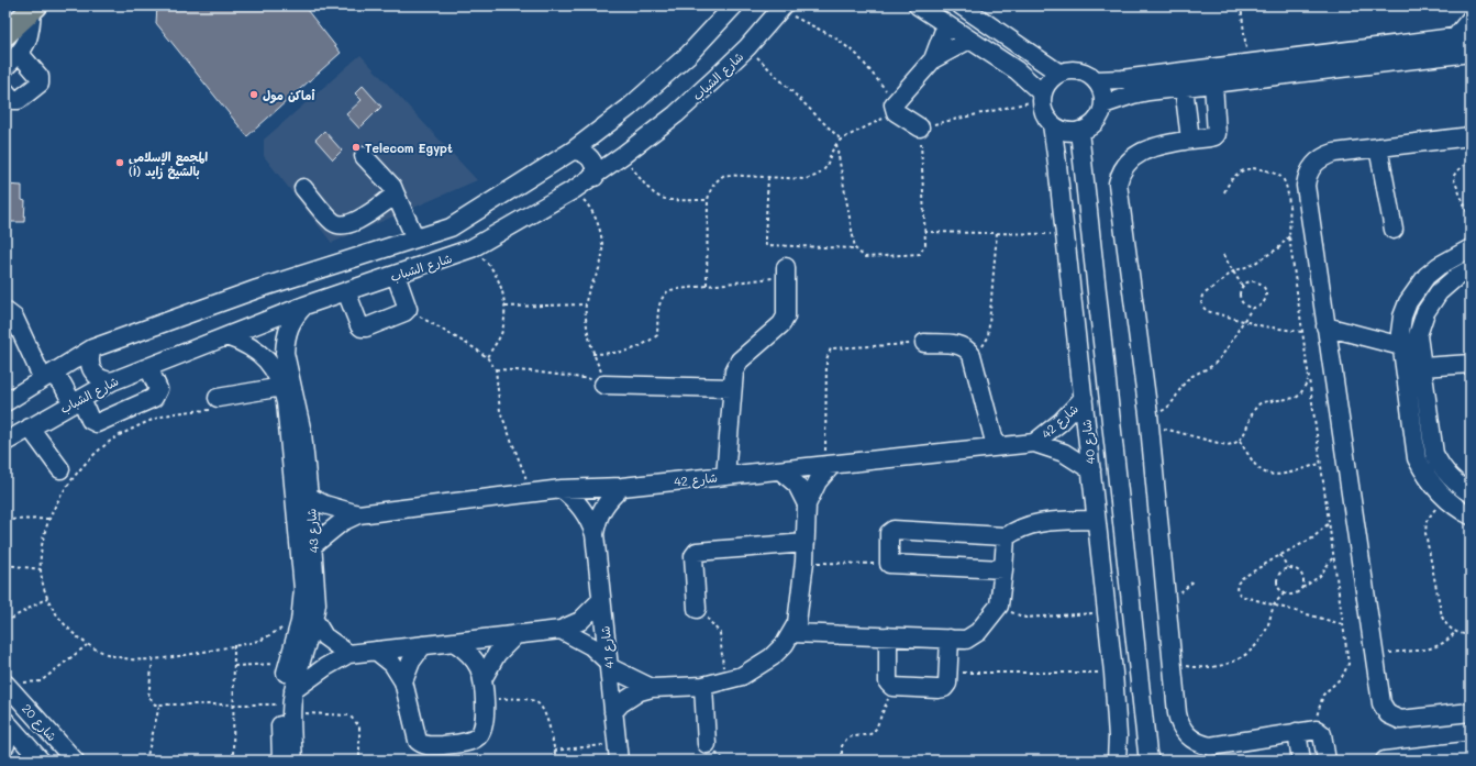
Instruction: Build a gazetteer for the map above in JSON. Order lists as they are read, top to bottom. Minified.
{"streets":{"street":["شارع الشباب","شارع 42","شارع 40","شارع 43","شارع 41","شارع 20"]},"crossings":[["شارع الشباب","شارع 43"],["شارع 42","شارع 40"],["شارع 42","شارع 43"],["شارع 42","شارع 41"]],"places":["أماكن مول","Telecom Egypt","المجمع الإسلامي (أ) بالشيخ زايد"]}
